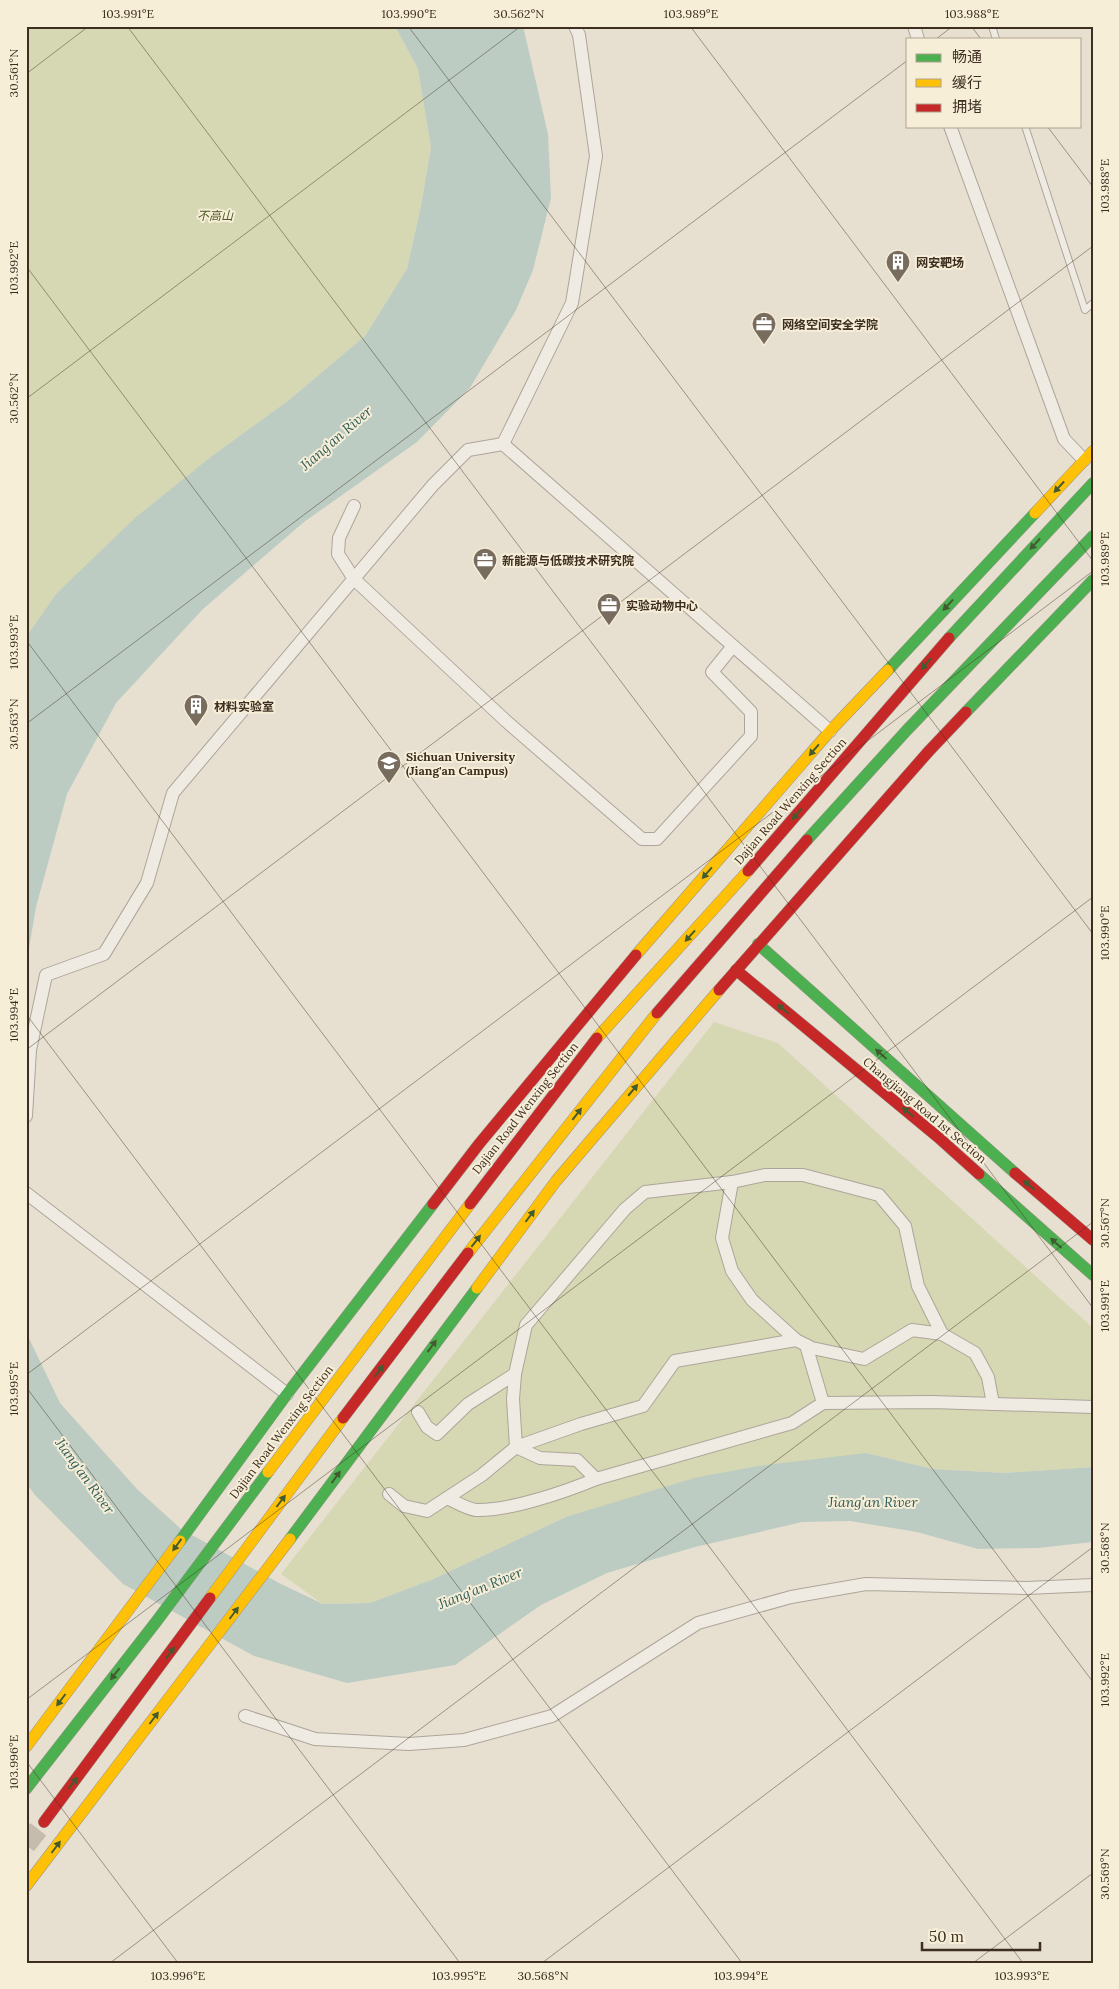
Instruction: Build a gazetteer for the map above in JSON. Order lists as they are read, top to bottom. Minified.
{"streets":{"street":["Dajian Road Wenxing Section","Changjiang Road 1st Section"]},"one_way":["Changjiang Road 1st Section"],"water":["Jiang'an River"],"parks":["不高山"],"places":{"building":["网安靶场","材料实验室"],"office":["网络空间安全学院","新能源与低碳技术研究院","实验动物中心"],"school or university":["Sichuan University (Jiang'an Campus)"]},"legend":["畅通","缓行","拥堵"],"scale_bar":"50 m","coordinates":["103.991°E","103.990°E","30.562°N","103.989°E","103.988°E","30.561°N","103.992°E","103.993°E","30.563°N","103.994°E","30.567°N","103.995°E","30.568°N","103.996°E","30.569°N"]}
